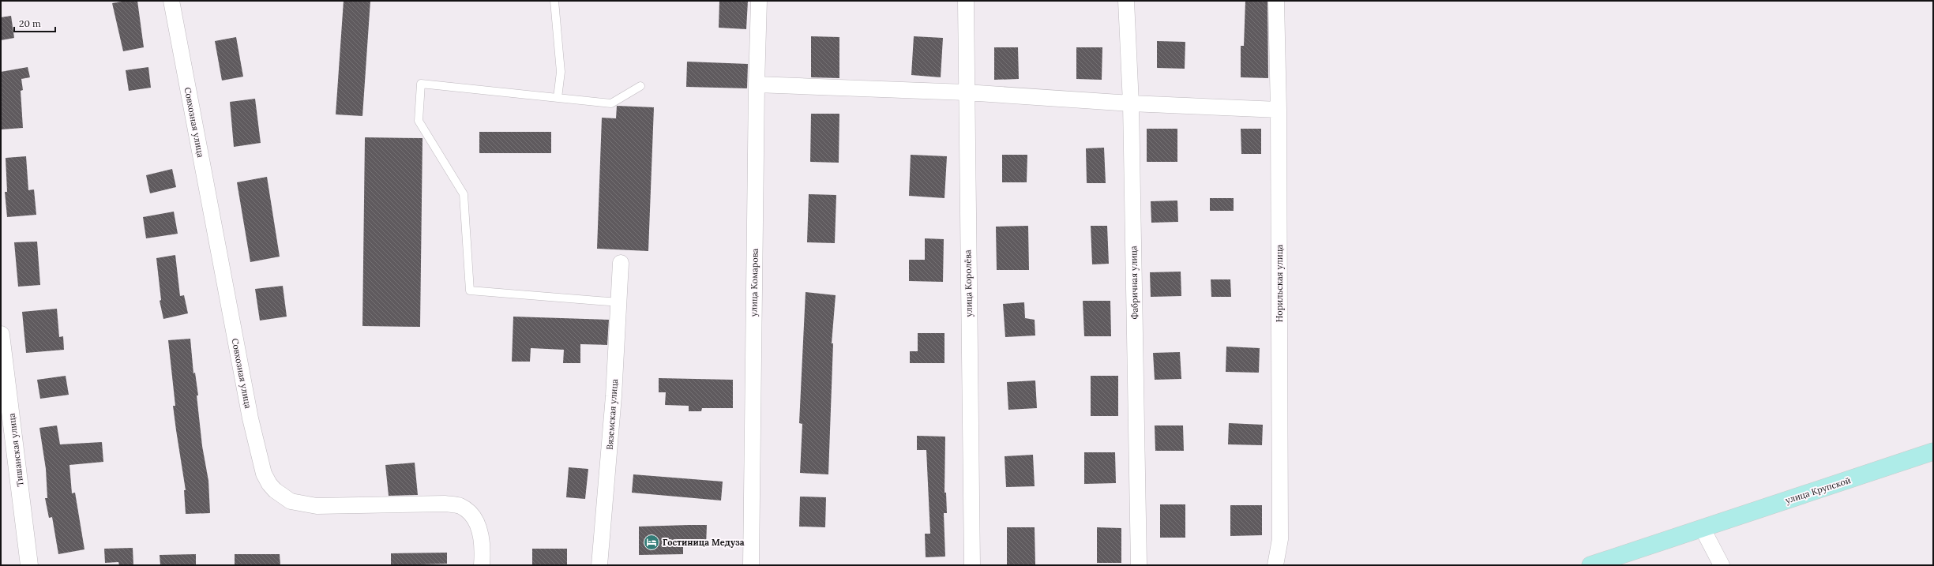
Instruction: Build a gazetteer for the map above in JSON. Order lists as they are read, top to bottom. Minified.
{"streets":{"main road":["Тишанская улица","улица Крупской"],"street":["Совхозная улица","улица Комарова","Фабричная улица","улица Королёва","Норильская улица","Вяземская улица"]},"places":{"hotel":["Гостиница Медуза"]},"scale_bar":"20 m"}
